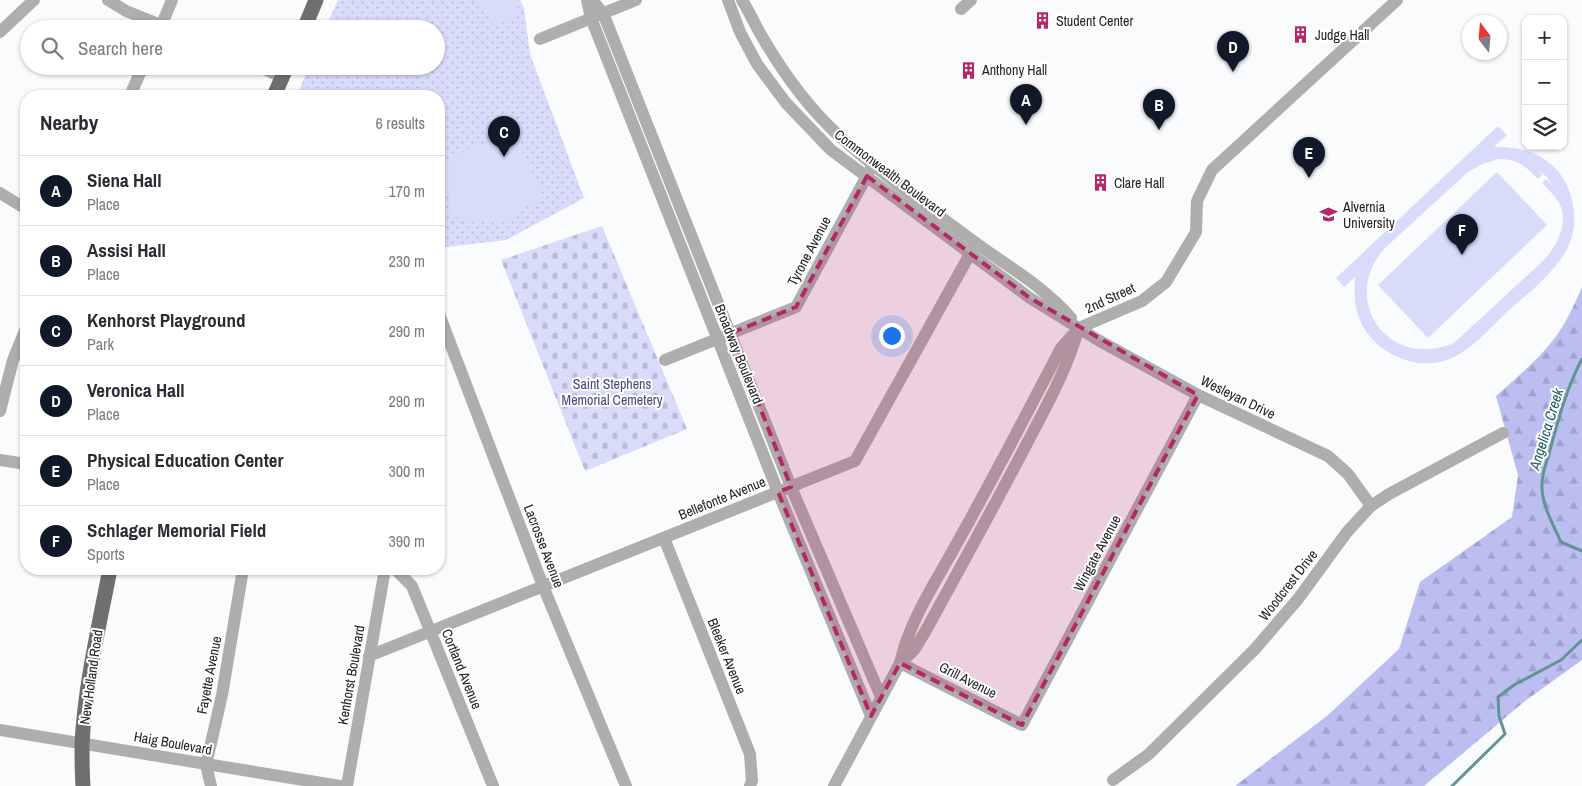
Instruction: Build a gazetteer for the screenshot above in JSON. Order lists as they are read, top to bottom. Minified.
{"streets":{"main road":["New Holland Road"],"street":["Commonwealth Boulevard","Tyrone Avenue","2nd Street","Broadway Boulevard","Wesleyan Drive","Bellefonte Avenue","Lacrosse Avenue","Wingate Avenue","Woodcrest Drive","Bleeker Avenue","Cortland Avenue","Fayette Avenue","Kenhorst Boulevard","Grill Avenue","Haig Boulevard"]},"crossings":[["Commonwealth Boulevard","Tyrone Avenue"],["Commonwealth Boulevard","2nd Street"],["Commonwealth Boulevard","Wesleyan Drive"],["Commonwealth Boulevard","Bellefonte Avenue"],["Tyrone Avenue","Broadway Boulevard"],["2nd Street","Wesleyan Drive"],["Broadway Boulevard","Bellefonte Avenue"],["Wesleyan Drive","Wingate Avenue"],["Wesleyan Drive","Woodcrest Drive"],["Bellefonte Avenue","Lacrosse Avenue"],["Bellefonte Avenue","Bleeker Avenue"],["Bellefonte Avenue","Cortland Avenue"],["Bellefonte Avenue","Kenhorst Boulevard"],["Wingate Avenue","Grill Avenue"],["Fayette Avenue","Haig Boulevard"],["New Holland Road","Haig Boulevard"]],"water":["Angelica Creek"],"parks":["Saint Stephens Memorial Cemetery"],"places":{"building":["Student Center","Judge Hall","Anthony Hall","Clare Hall"],"school or university":["Alvernia University"]},"north":"top","page":{"map_buttons":["+","−"],"search":"Search here","pins":["D","A","B","C","E","F"],"heading":["Nearby","6 results"],"list":[{"mark":"A","name":"Siena Hall","note":"Place","value":"170 m"},{"mark":"B","name":"Assisi Hall","note":"Place","value":"230 m"},{"mark":"C","name":"Kenhorst Playground","note":"Park","value":"290 m"},{"mark":"D","name":"Veronica Hall","note":"Place","value":"290 m"},{"mark":"E","name":"Physical Education Center","note":"Place","value":"300 m"},{"mark":"F","name":"Schlager Memorial Field","note":"Sports","value":"390 m"}]}}
